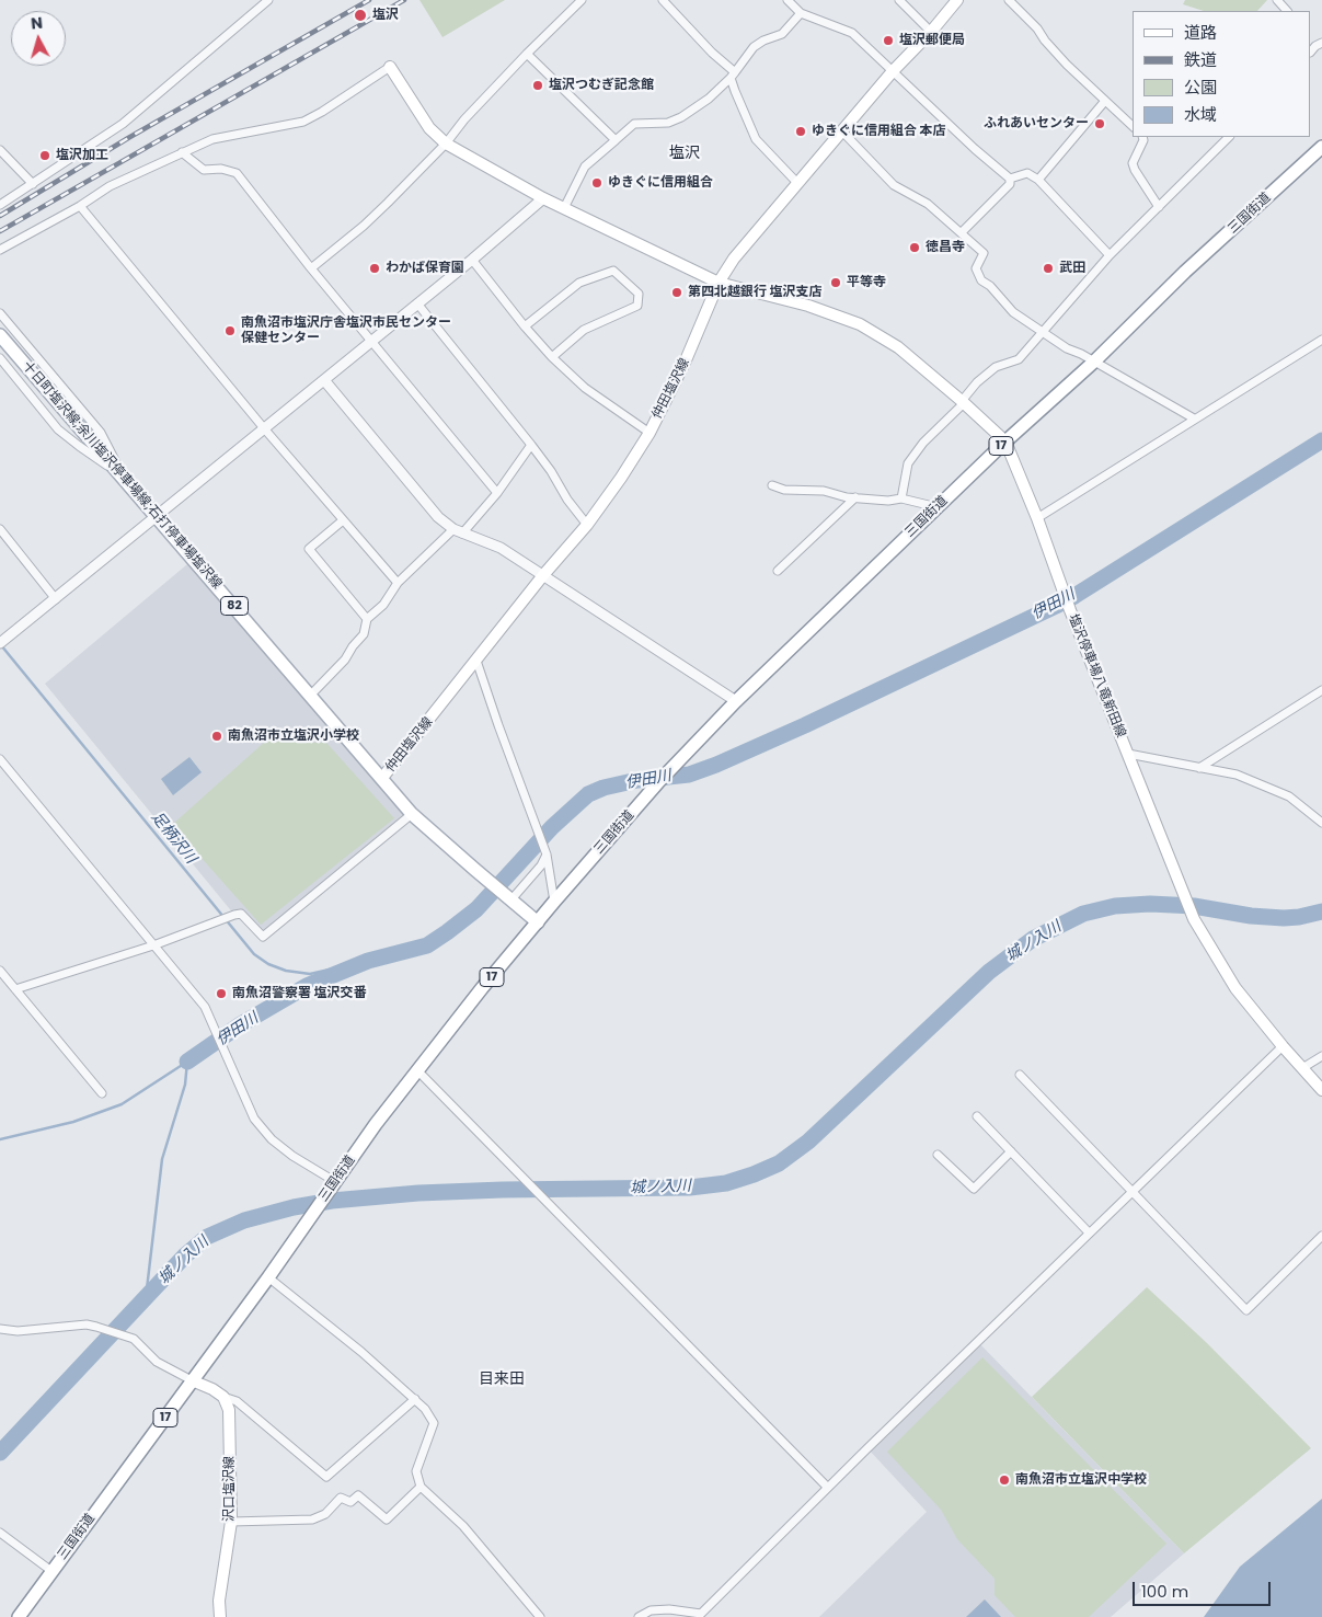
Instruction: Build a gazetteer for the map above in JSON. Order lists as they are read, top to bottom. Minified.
{"streets":{"main road":["三国街道","仲田塩沢線","17","十日町塩沢線;余川塩沢停車場線;石打停車場塩沢線","82","塩沢停車場八竜新田線","沢口塩沢線"]},"crossings":[["三国街道","十日町塩沢線;余川塩沢停車場線;石打停車場塩沢線"],["三国街道","塩沢停車場八竜新田線"],["仲田塩沢線","十日町塩沢線;余川塩沢停車場線;石打停車場塩沢線"]],"districts":["塩沢","目来田"],"water":["伊田川","足柄沢川","城ノ入川"],"places":["塩沢","塩沢郵便局","塩沢つむぎ記念館","ふれあいセンター","ゆきぐに信用組合 本店","塩沢加工","ゆきぐに信用組合","徳昌寺","わかば保育園","武田","平等寺","第四北越銀行 塩沢支店","南魚沼市塩沢庁舎塩沢市民センター 保健センター","南魚沼市立塩沢小学校","南魚沼警察署 塩沢交番","南魚沼市立塩沢中学校"],"legend":["道路","鉄道","公園","水域"],"scale_bar":"100 m","north":"top"}
